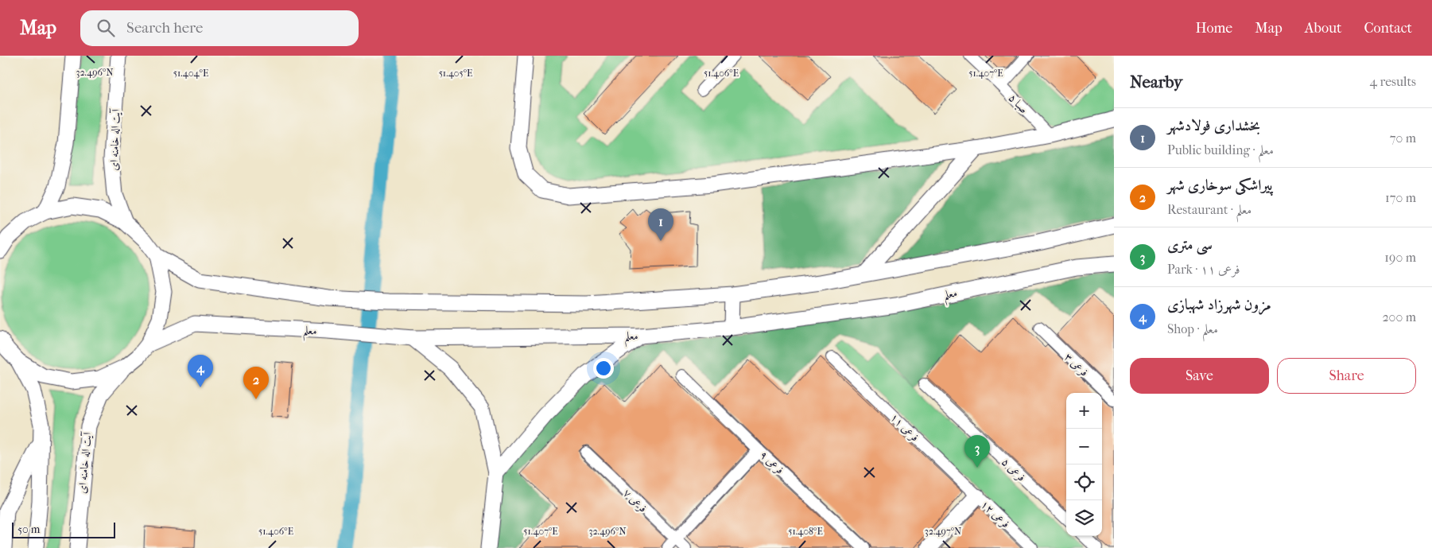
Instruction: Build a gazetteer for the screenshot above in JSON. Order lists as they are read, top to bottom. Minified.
{"streets":{"main road":["آیت اله خامنه ای","معلم"],"street":["صبا ۵","فرعی ۳","فرعی ۱۱","فرعی ۹","فرعی ۵","فرعی ۷","فرعی ۱۲"]},"crossings":[["فرعی ۱۱","فرعی ۱۲"]],"scale_bar":"50 m","page":{"header":"Map","search":"Search here","nav":["Home","Map","About","Contact"],"heading":["Nearby","4 results"],"list":[{"mark":"1","name":"بخشداری فولادشهر","note":"Public building · معلم","value":"70 m"},{"mark":"2","name":"پیراشکی سوخاری شهر","note":"Restaurant · معلم","value":"170 m"},{"mark":"3","name":"سی متری","note":"Park · فرعی ۱۱","value":"190 m"},{"mark":"4","name":"مزون شهرزاد شهبازی","note":"Shop · معلم","value":"200 m"}],"pins":["1","4","2","3"],"buttons":["Save","Share"],"map_buttons":["+","−"],"scale":"50 m"},"coordinates":["32.496°N","51.405°E","51.406°E","51.404°E","51.407°E","51.408°E","32.497°N"]}
